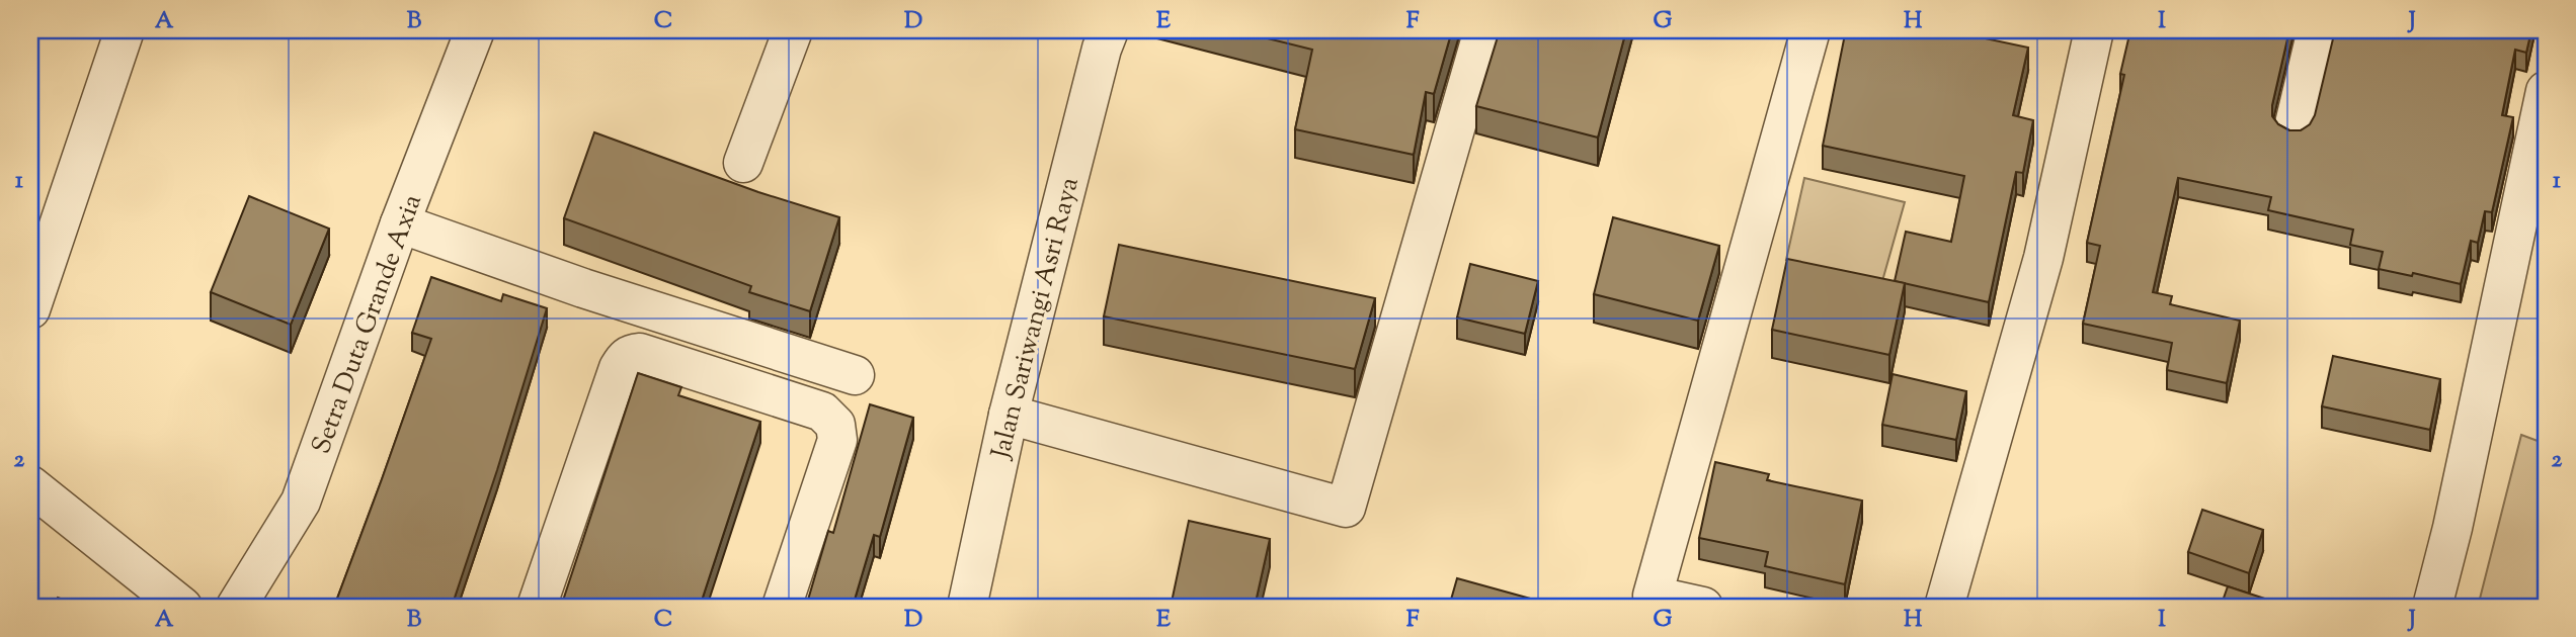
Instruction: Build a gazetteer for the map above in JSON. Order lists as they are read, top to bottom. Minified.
{"streets":{"street":["Jalan Sariwangi Asri Raya","Setra Duta Grande Axia"]},"grid":{"columns":["A","B","C","D","E","F","G","H","I","J"],"rows":["1","2"]}}
